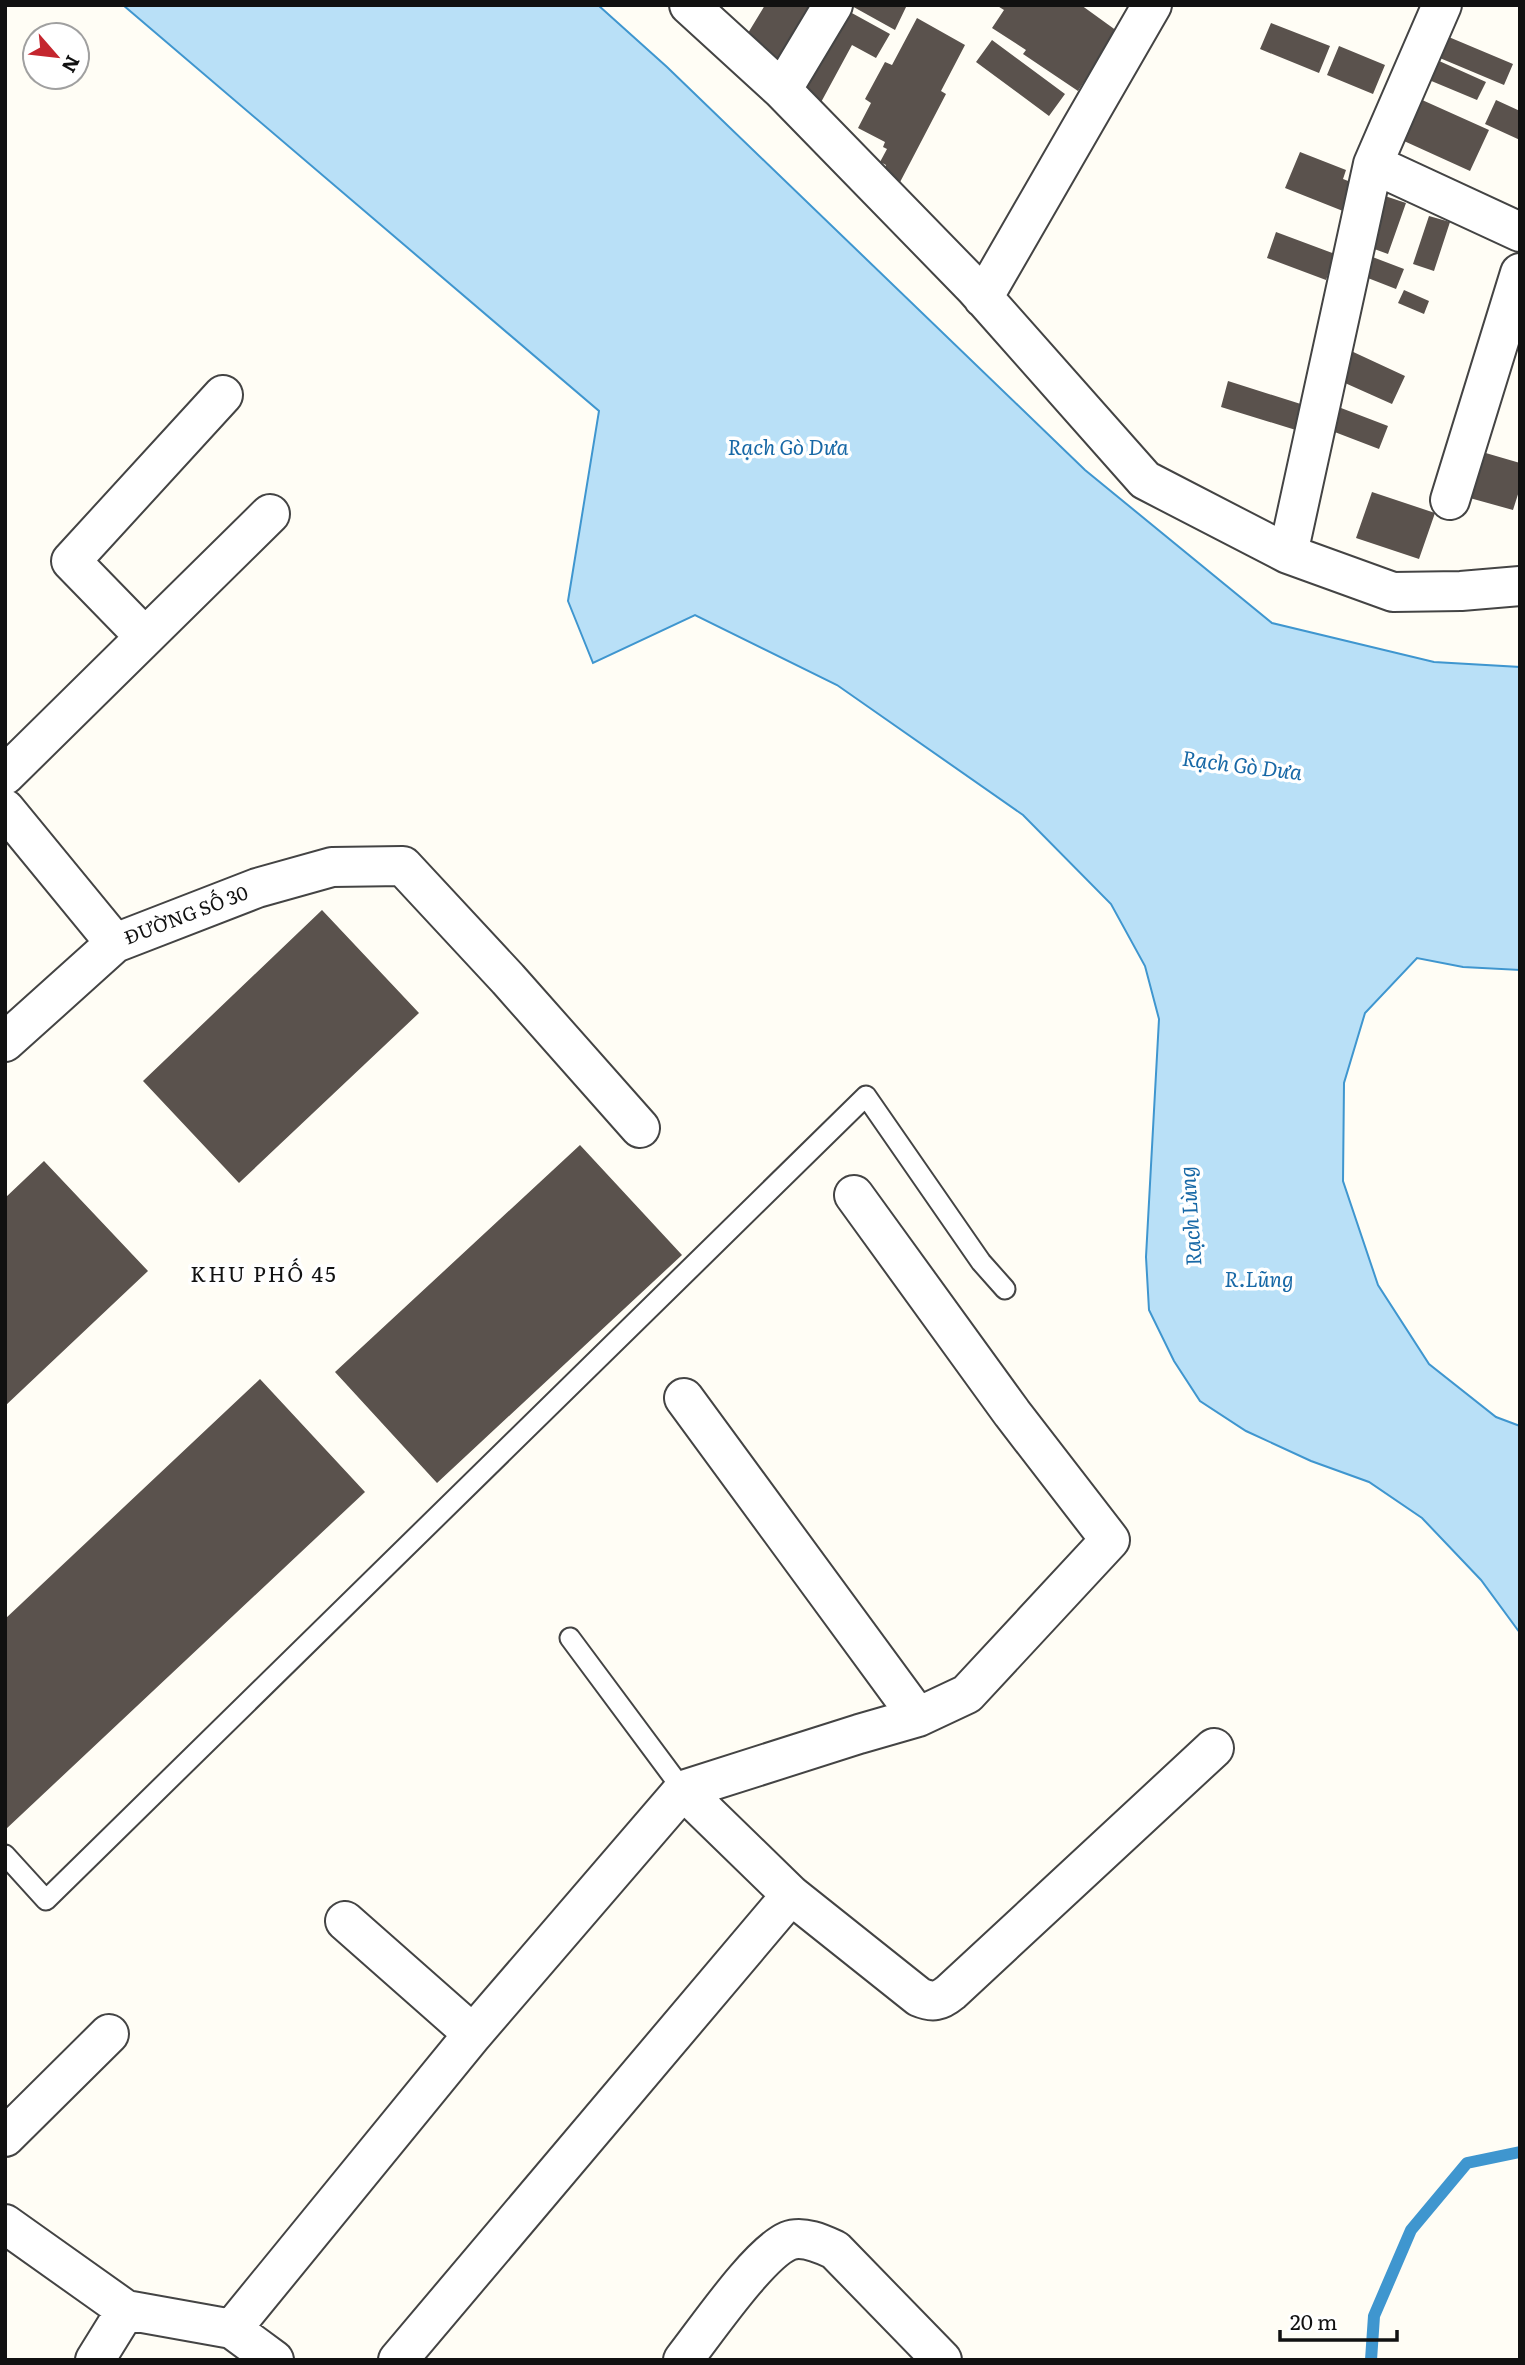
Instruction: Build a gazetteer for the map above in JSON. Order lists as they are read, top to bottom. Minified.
{"streets":{"street":["ĐƯỜNG SỐ 30"]},"districts":["KHU PHỐ 45"],"water":["Rạch Gò Dưa","Rạch Lùng","R.Lũng"],"scale_bar":"20 m","north":"bottom right"}
